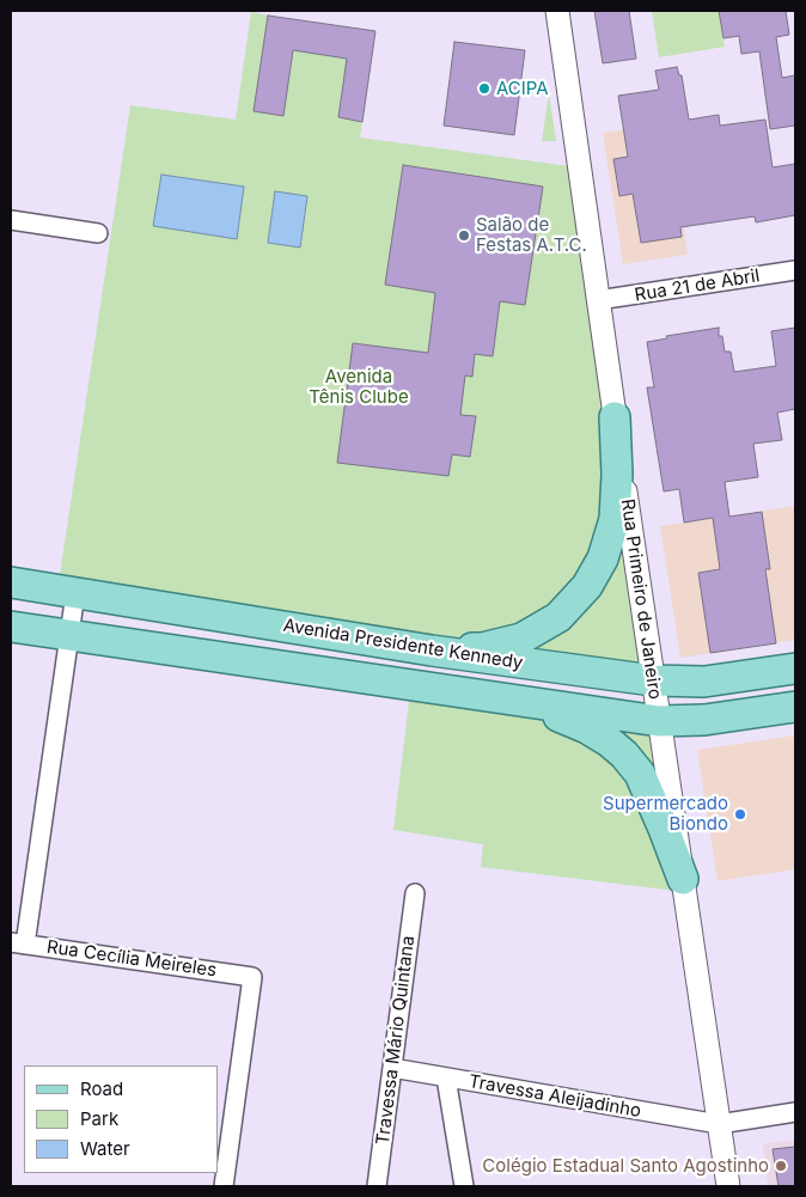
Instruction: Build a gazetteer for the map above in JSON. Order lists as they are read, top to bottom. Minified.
{"streets":{"main road":["Avenida Presidente Kennedy"],"street":["Rua 21 de Abril","Rua Primeiro de Janeiro","Rua Cecília Meireles","Travessa Mário Quintana","Travessa Aleijadinho"]},"crossings":[["Rua 21 de Abril","Rua Primeiro de Janeiro"],["Rua Primeiro de Janeiro","Avenida Presidente Kennedy"],["Rua Primeiro de Janeiro","Travessa Aleijadinho"],["Travessa Mário Quintana","Travessa Aleijadinho"]],"parks":["Avenida Tênis Clube"],"places":["ACIPA","Salão de Festas A.T.C.","Supermercado Biondo","Colégio Estadual Santo Agostinho"],"legend":["Road","Park","Water"]}
